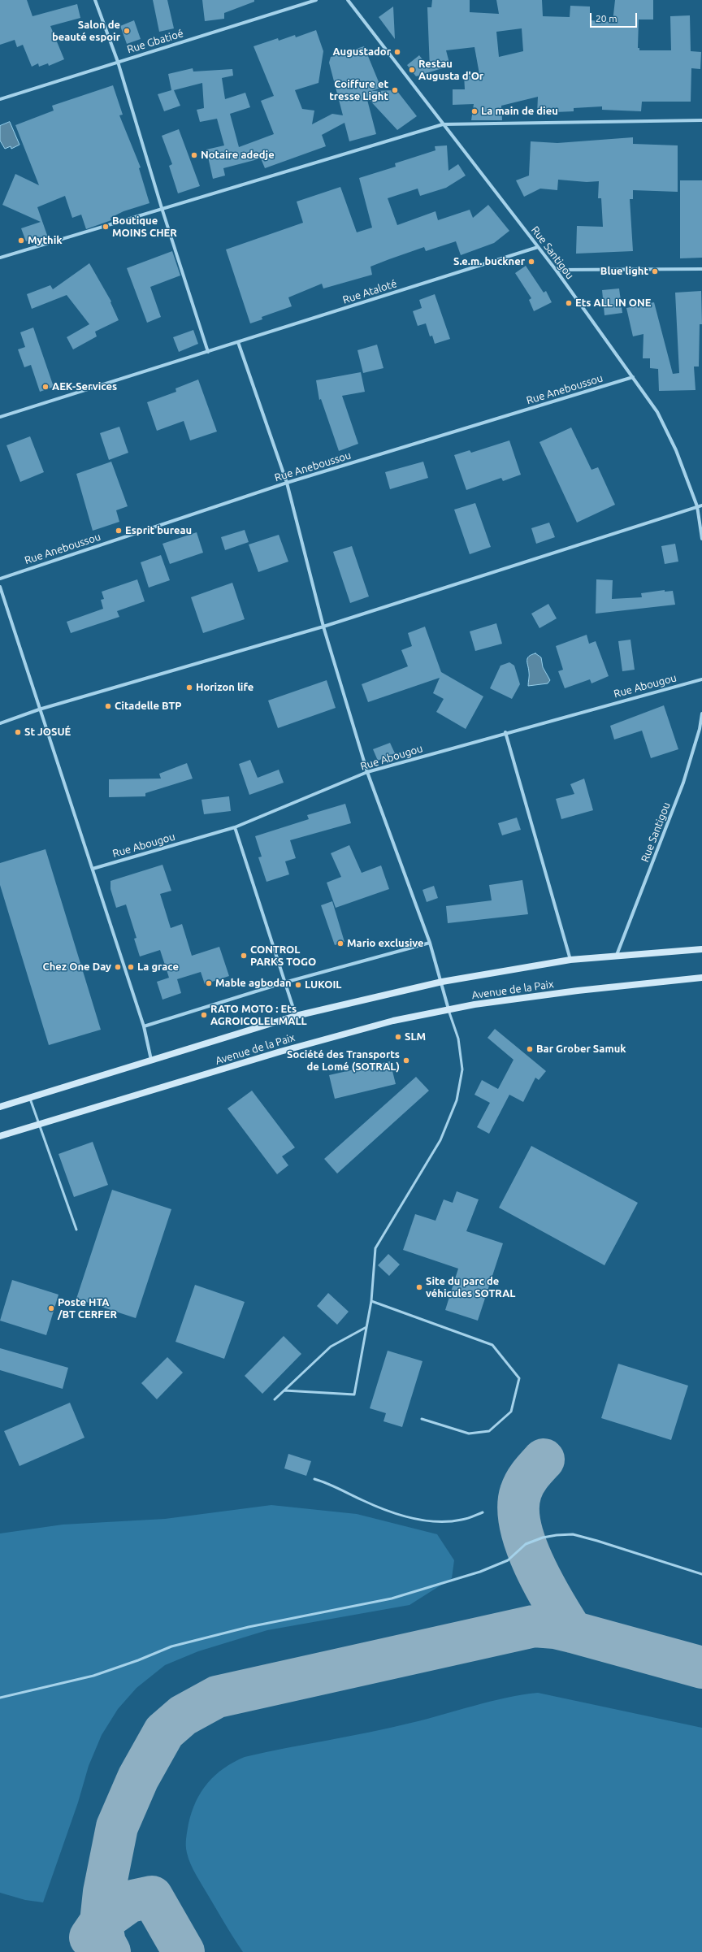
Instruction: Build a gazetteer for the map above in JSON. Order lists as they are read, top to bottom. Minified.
{"streets":{"main road":["Avenue de la Paix"],"street":["Rue Gbatioé","Rue Santigou","Rue Ataloté","Rue Aneboussou","Rue Abougou"]},"crossings":[["Rue Santigou","Rue Ataloté"],["Rue Santigou","Rue Aneboussou"]],"places":["Salon de beauté espoir","Augustador","Restau Augusta d'Or","Coiffure et tresse Light","La main de dieu","Notaire adedje","Boutique MOINS CHER","Mythik","S.e.m. buckner","Blue light","Ets ALL IN ONE","AEK-Services","Esprit bureau","Horizon life","Citadelle BTP","St JOSUÉ","Mario exclusive","CONTROL PARKS TOGO","Chez One Day","La grace","Mable agbodan","LUKOIL","RATO MOTO : Ets AGROICOLEL MALL","SLM","Bar Grober Samuk","Société des Transports de Lomé (SOTRAL)","Site du parc de véhicules SOTRAL","Poste HTA /BT CERFER"],"scale_bar":"20 m"}
